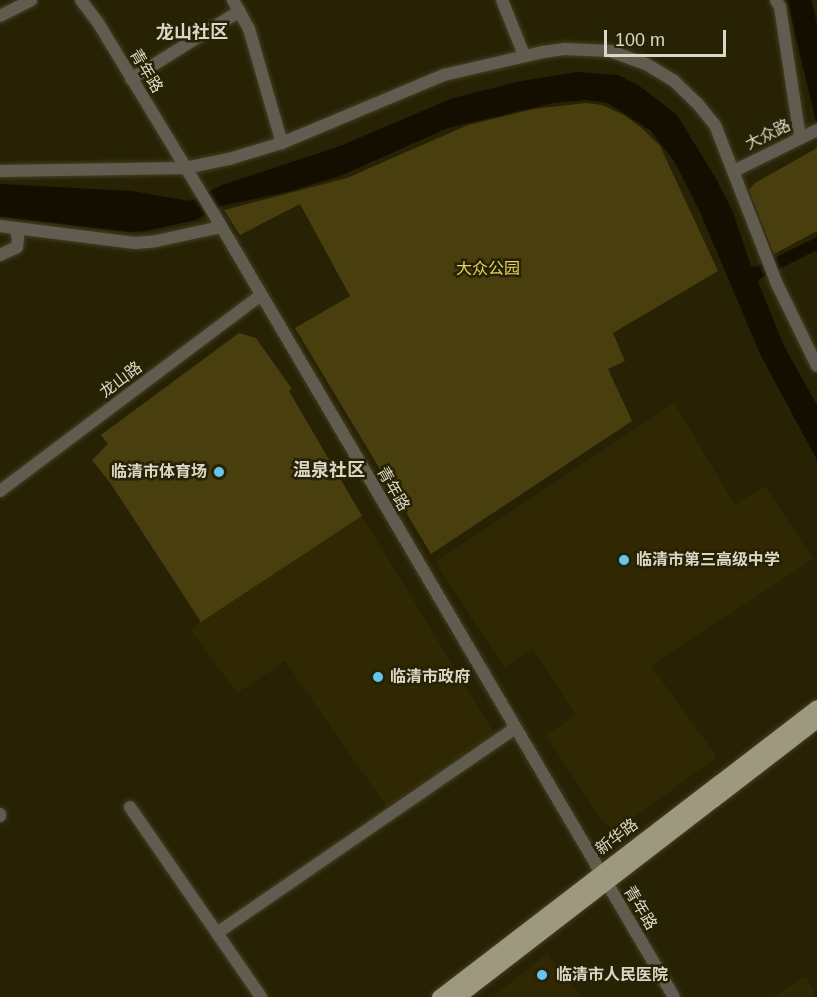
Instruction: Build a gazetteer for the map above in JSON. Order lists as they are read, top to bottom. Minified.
{"streets":{"main road":["新华路"],"street":["青年路","大众路","龙山路"]},"crossings":[["青年路","龙山路"],["青年路","新华路"]],"districts":["龙山社区","温泉社区"],"parks":["大众公园"],"places":["临清市体育场","临清市第三高级中学","临清市政府","临清市人民医院"],"scale_bar":"100 m"}
